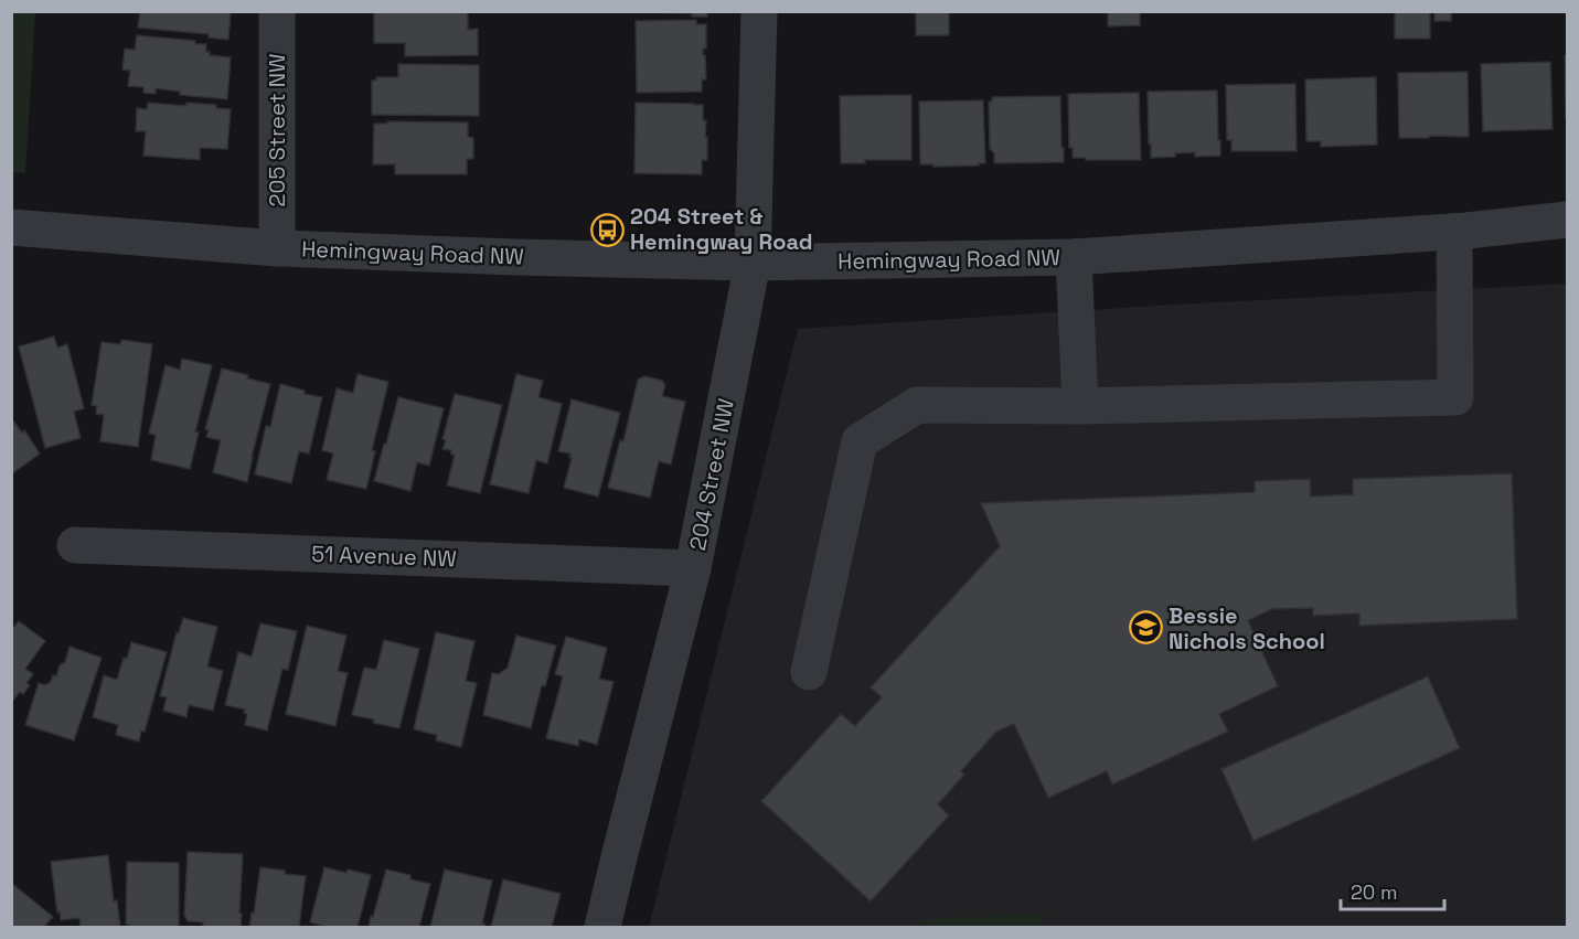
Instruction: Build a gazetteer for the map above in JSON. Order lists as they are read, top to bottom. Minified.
{"streets":{"street":["205 Street NW","Hemingway Road NW","204 Street NW","51 Avenue NW"]},"crossings":[["205 Street NW","Hemingway Road NW"],["Hemingway Road NW","204 Street NW"],["204 Street NW","51 Avenue NW"]],"places":{"bus stop":["204 Street & Hemingway Road"],"school or university":["Bessie Nichols School"]},"scale_bar":"20 m"}
